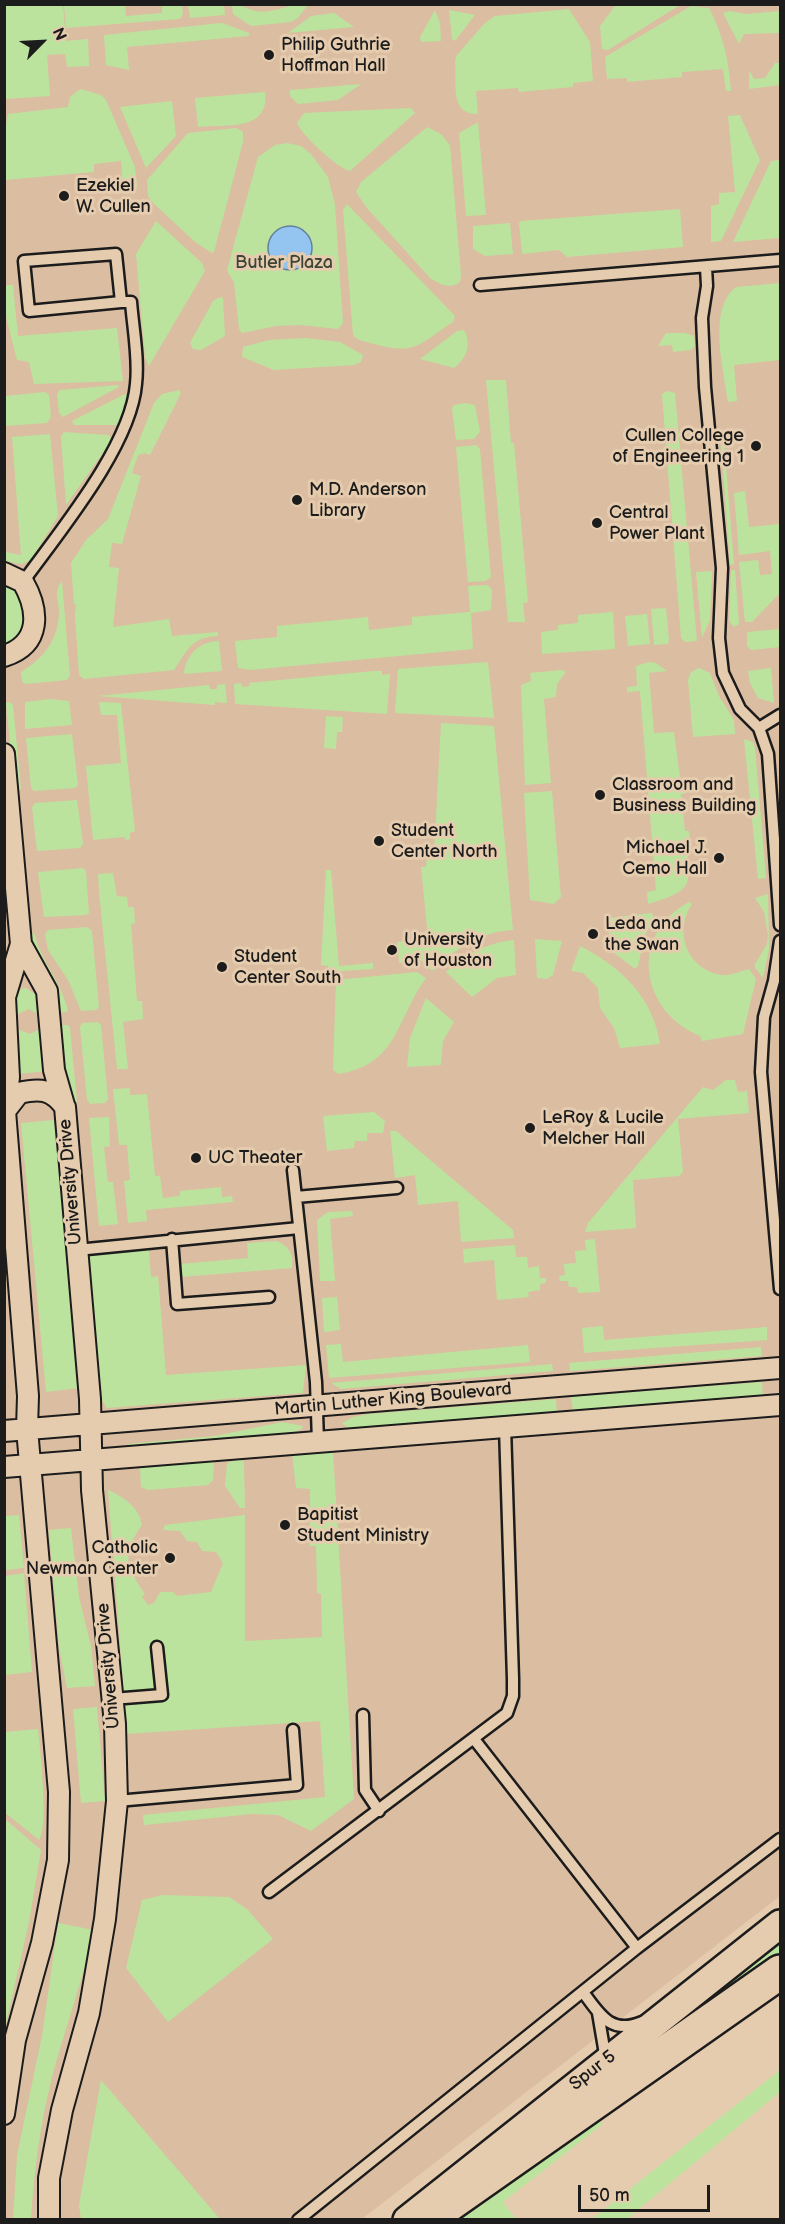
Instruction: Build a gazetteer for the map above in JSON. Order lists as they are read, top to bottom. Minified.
{"streets":{"highway":["Spur 5"],"street":["University Drive","Martin Luther King Boulevard"]},"crossings":[["University Drive","Martin Luther King Boulevard"]],"parks":["Butler Plaza"],"places":["Philip Guthrie Hoffman Hall","Ezekiel W. Cullen","Cullen College of Engineering 1","M.D. Anderson Library","Central Power Plant","Classroom and Business Building","Student Center North","Michael J. Cemo Hall","Leda and the Swan","University of Houston","Student Center South","LeRoy & Lucile Melcher Hall","UC Theater","Bapitist Student Ministry","Catholic Newman Center"],"scale_bar":"50 m","north":"top right"}
